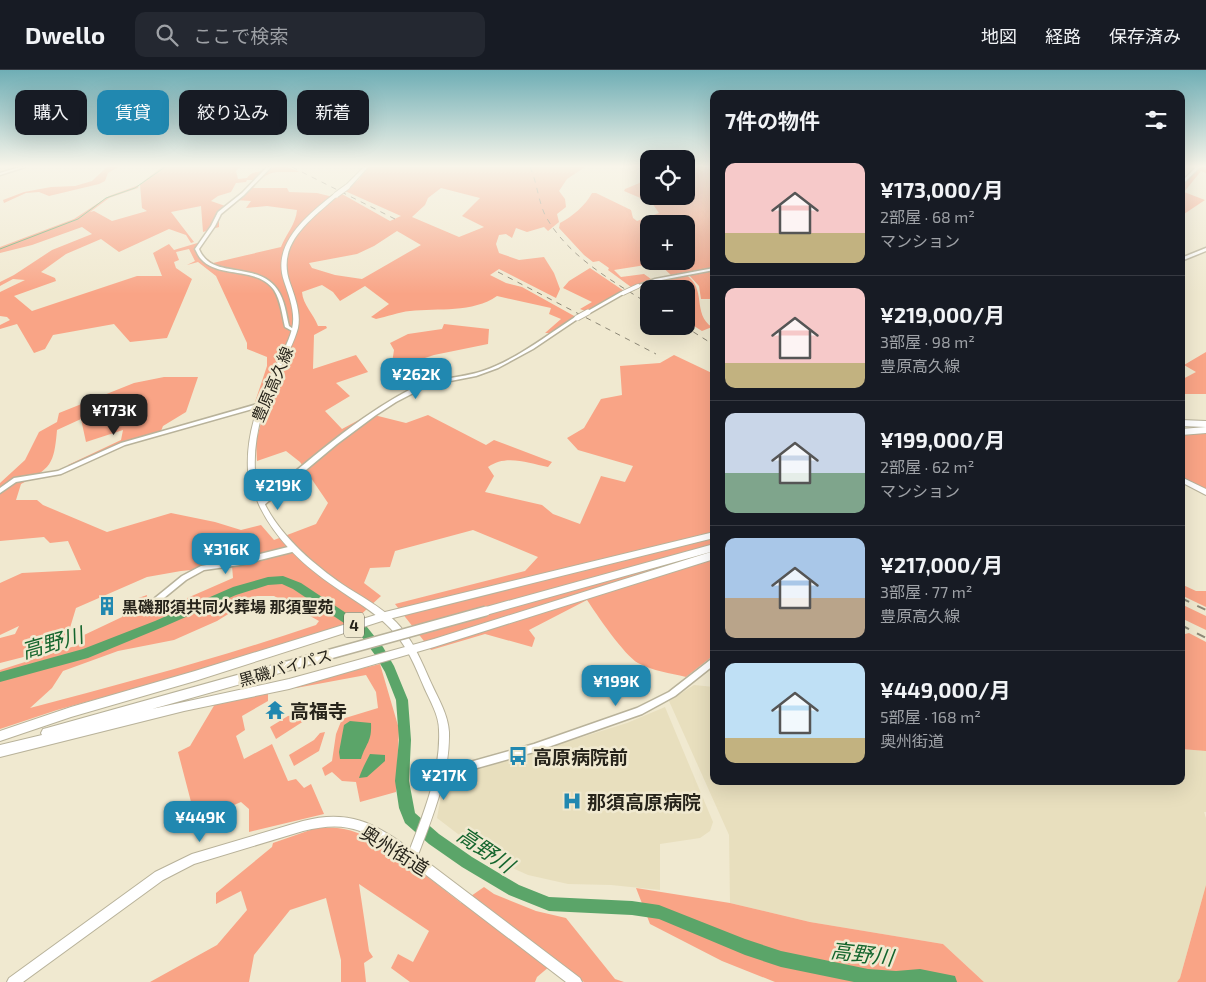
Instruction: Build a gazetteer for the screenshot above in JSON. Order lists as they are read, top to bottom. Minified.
{"streets":{"highway":["4","黒磯バイパス"],"main road":["豊原高久線","奥州街道"]},"crossings":[["豊原高久線","4"],["豊原高久線","奥州街道"]],"water":["高野川"],"places":{"building":["黒磯那須共同火葬場 那須聖苑"],"temple":["高福寺"],"bus stop":["高原病院前"],"hospital":["那須高原病院"]},"page":{"header":"Dwello","search":"ここで検索","nav":["地図","経路","保存済み"],"chip":["購入","賃貸","絞り込み","新着"],"heading":"7件の物件","map_buttons":["+","−"],"list":[{"name":"¥173,000/月","note":"2部屋 · 68 m² · マンション"},{"name":"¥219,000/月","note":"3部屋 · 98 m² · 豊原高久線"},{"name":"¥199,000/月","note":"2部屋 · 62 m² · マンション"},{"name":"¥217,000/月","note":"3部屋 · 77 m² · 豊原高久線"},{"name":"¥449,000/月","note":"5部屋 · 168 m² · 奥州街道"}],"price":["¥262K","¥173K","¥219K","¥316K","¥199K","¥217K","¥449K"]}}
